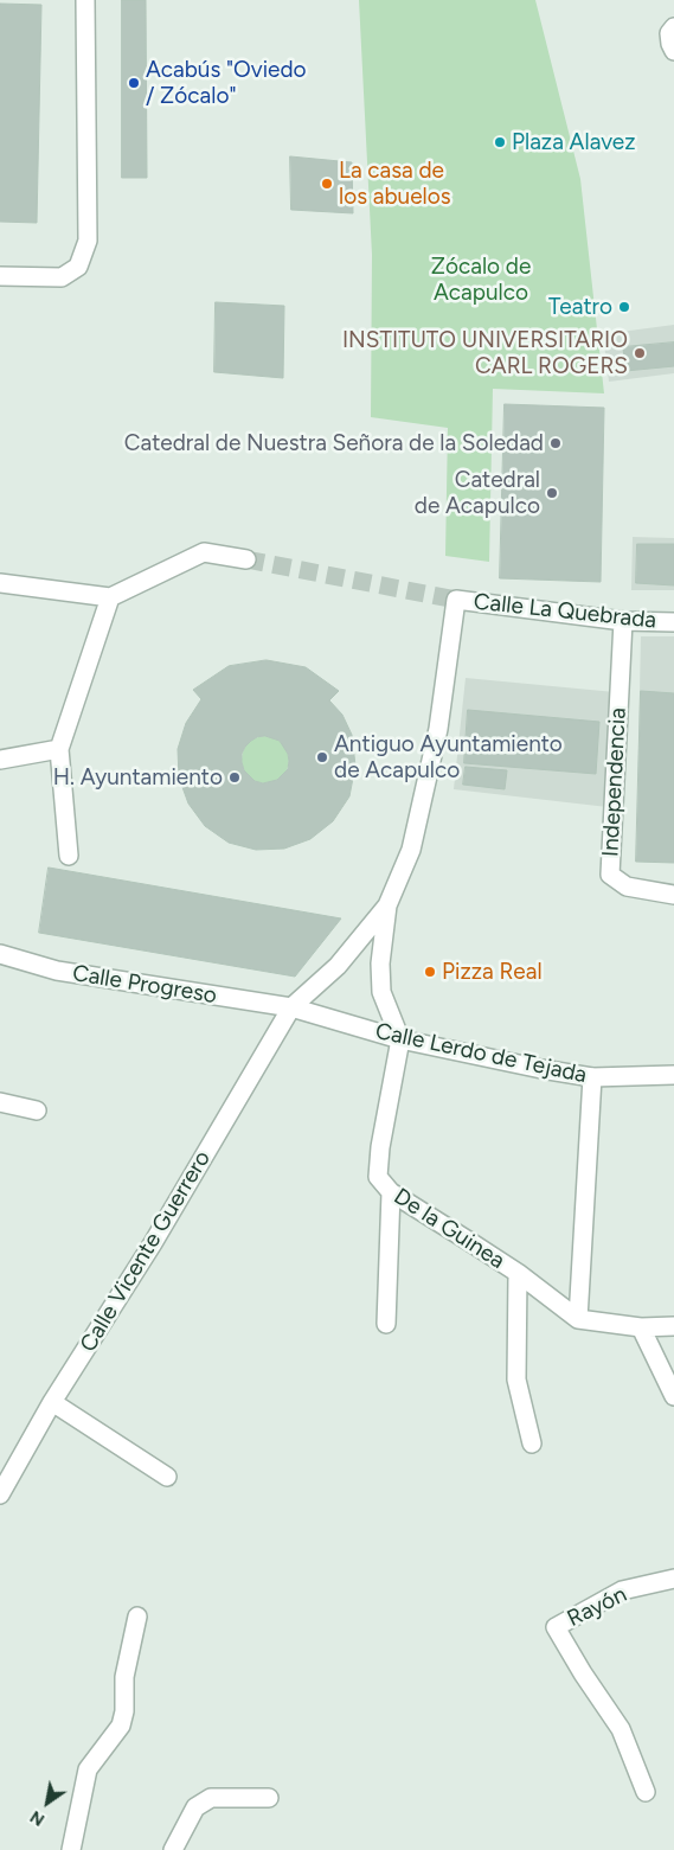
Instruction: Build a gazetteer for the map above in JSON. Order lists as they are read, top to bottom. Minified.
{"streets":{"street":["Calle La Quebrada","Independencia","Calle Progreso","Calle Lerdo de Tejada","De la Guinea","Calle Vicente Guerrero","Rayón"]},"crossings":[["Calle La Quebrada","Independencia"],["Calle La Quebrada","Calle Vicente Guerrero"],["Calle Progreso","Calle Lerdo de Tejada"],["Calle Progreso","Calle Vicente Guerrero"],["Calle Lerdo de Tejada","De la Guinea"],["Calle Lerdo de Tejada","Calle Vicente Guerrero"]],"parks":["Zócalo de Acapulco"],"places":["Acabús \"Oviedo / Zócalo\"","Plaza Alavez","La casa de los abuelos","Teatro","INSTITUTO UNIVERSITARIO CARL ROGERS","Catedral de Nuestra Señora de la Soledad","Catedral de Acapulco","Antiguo Ayuntamiento de Acapulco","H. Ayuntamiento","Pizza Real"],"north":"bottom left"}
